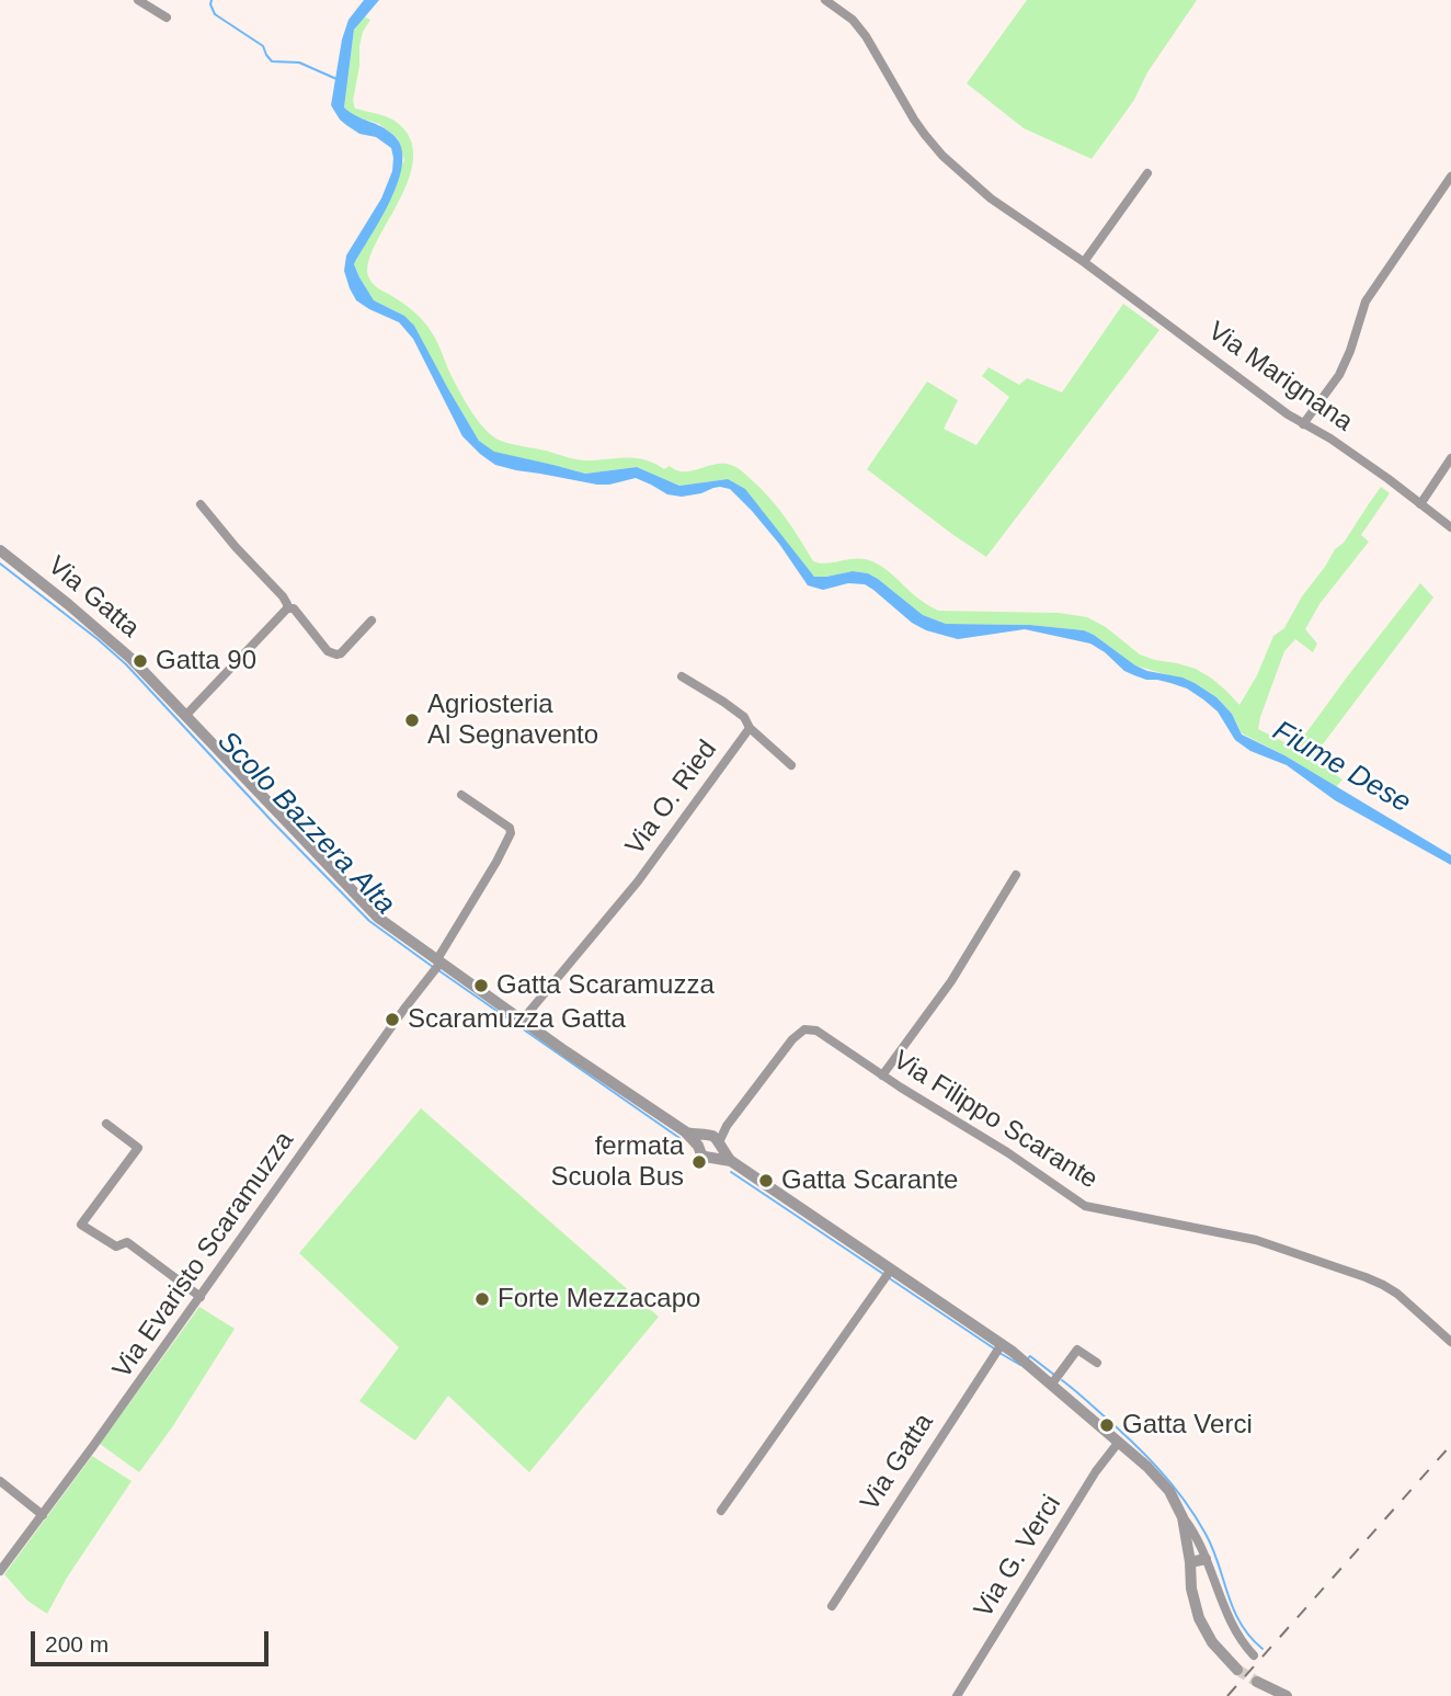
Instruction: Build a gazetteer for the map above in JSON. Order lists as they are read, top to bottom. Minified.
{"streets":{"street":["Via Marignana","Via Gatta","Via O. Ried","Via Filippo Scarante","Via Evaristo Scaramuzza","Via G. Verci"]},"crossings":[["Via Gatta","Via O. Ried"],["Via Gatta","Via Filippo Scarante"],["Via Gatta","Via Evaristo Scaramuzza"]],"water":["Fiume Dese","Scolo Bazzera Alta"],"places":["Gatta 90","Agriosteria Al Segnavento","Gatta Scaramuzza","Scaramuzza Gatta","fermata Scuola Bus","Gatta Scarante","Forte Mezzacapo","Gatta Verci"],"scale_bar":"200 m"}
